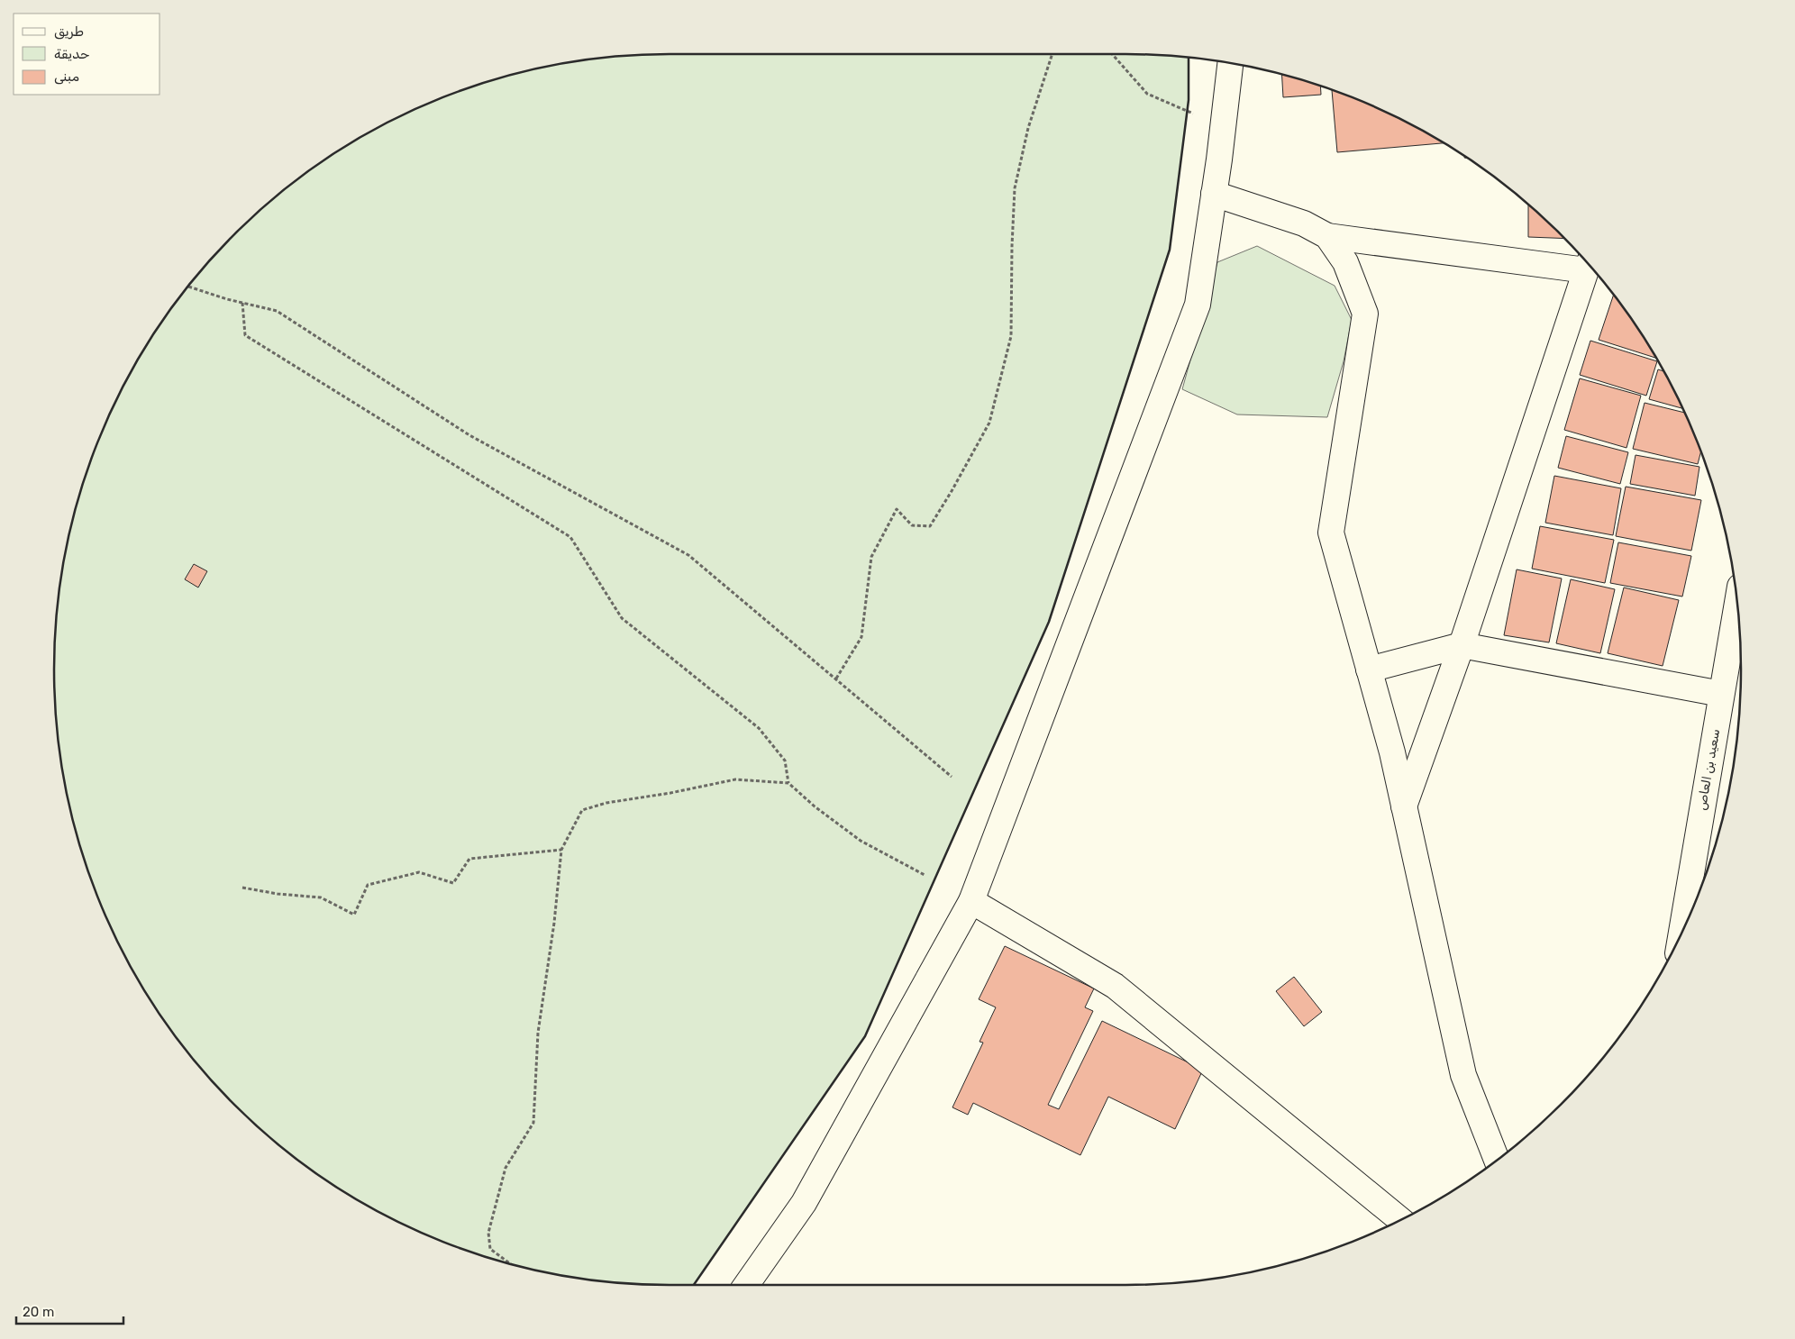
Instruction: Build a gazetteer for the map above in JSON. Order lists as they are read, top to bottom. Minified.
{"streets":{"street":["سعيد بن العاص"]},"legend":["طريق","حديقة","مبنى"],"scale_bar":"20 m"}
